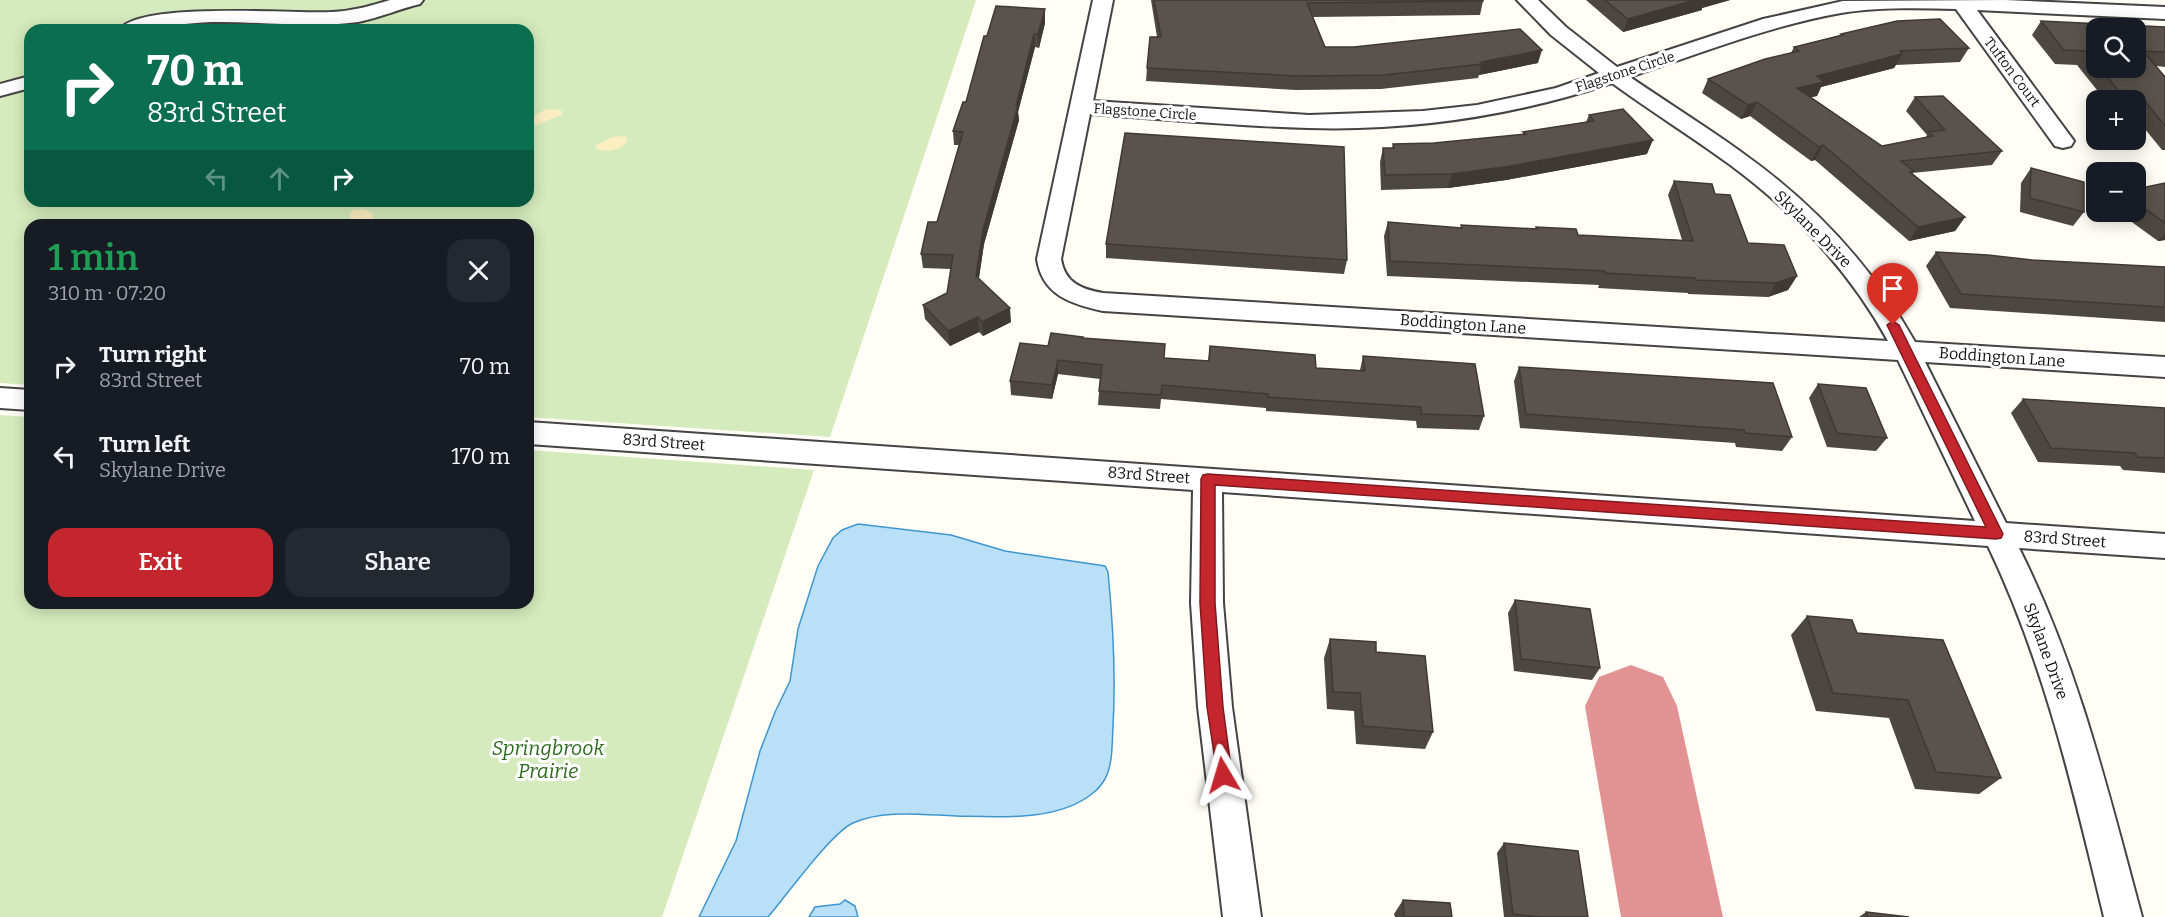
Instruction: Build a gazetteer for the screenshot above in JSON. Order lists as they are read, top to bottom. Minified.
{"streets":{"street":["Flagstone Circle","Tufton Court","Skylane Drive","Boddington Lane","83rd Street"]},"crossings":[["Flagstone Circle","Tufton Court"],["Flagstone Circle","Skylane Drive"],["Flagstone Circle","Boddington Lane"],["Skylane Drive","Boddington Lane"],["Skylane Drive","83rd Street"]],"parks":["Springbrook Prairie"],"page":{"map_buttons":["+","−"],"turn":["70 m","83rd Street"],"heading":["1 min","310 m · 07:20"],"list":[{"name":"Turn right","note":"83rd Street","value":"70 m"},{"name":"Turn left","note":"Skylane Drive","value":"170 m"}],"buttons":["Exit","Share"]}}
